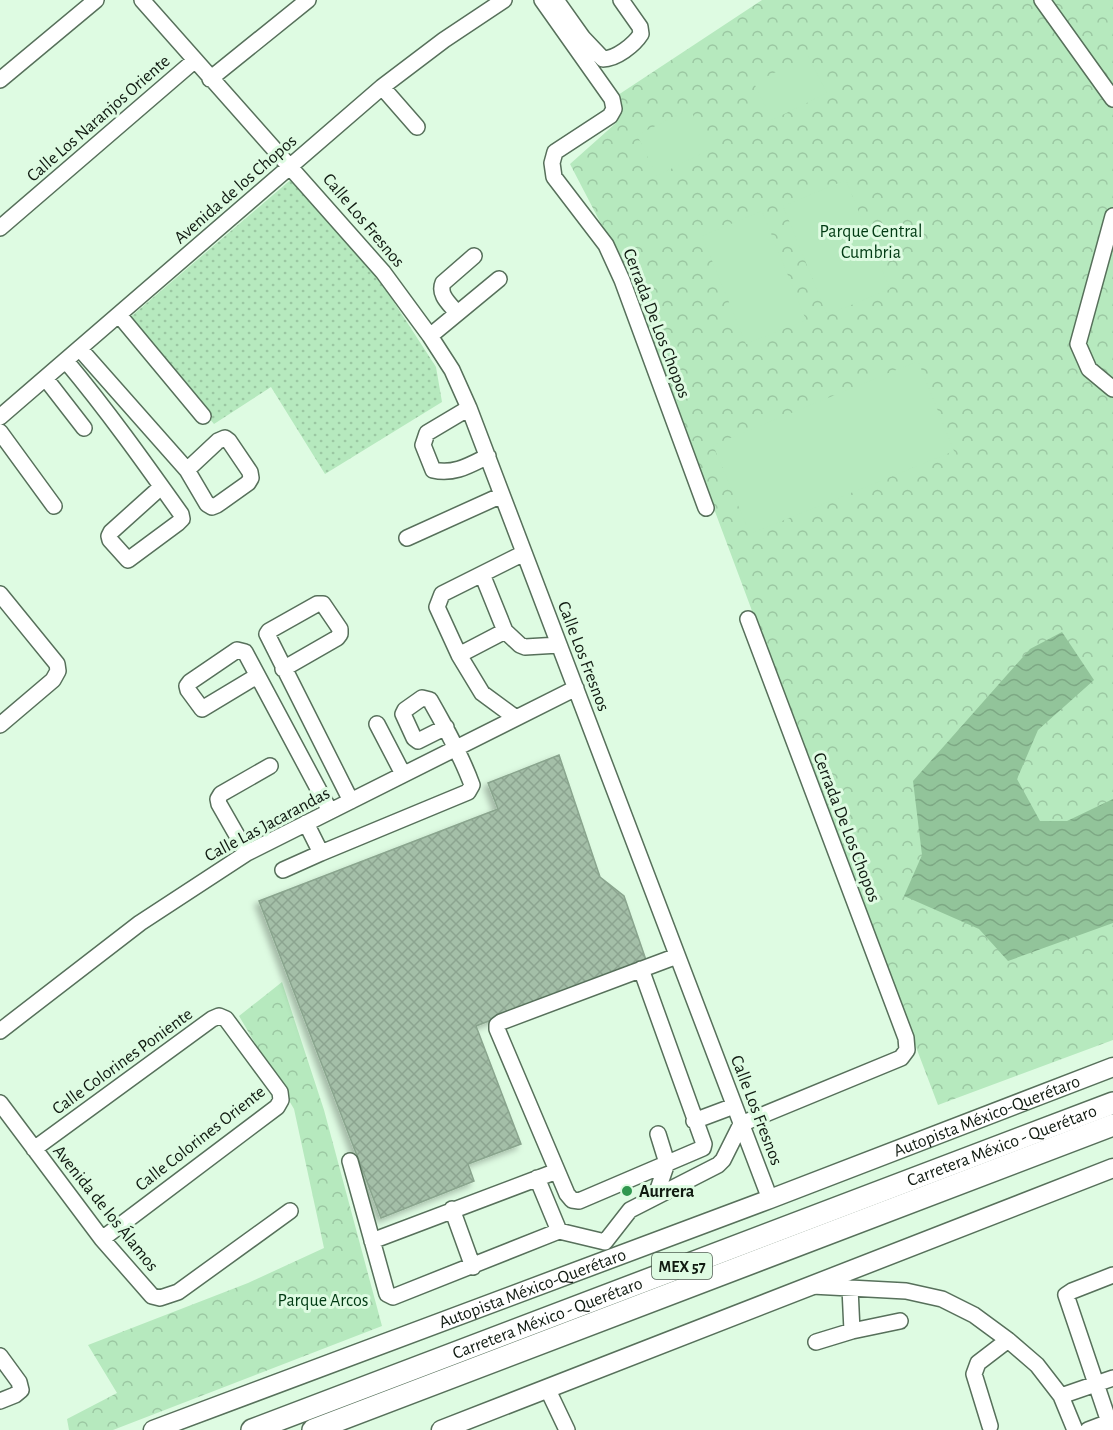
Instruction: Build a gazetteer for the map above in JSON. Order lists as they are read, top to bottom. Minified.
{"streets":{"highway":["Carretera México - Querétaro","MEX 57"],"main road":["Autopista México-Querétaro"],"street":["Calle Los Naranjos Oriente","Avenida de los Chopos","Calle Los Fresnos","Cerrada De Los Chopos","Calle Las Jacarandas","Calle Colorines Poniente","Calle Colorines Oriente","Avenida de los Álamos"]},"crossings":[["Calle Los Naranjos Oriente","Calle Los Fresnos"],["Avenida de los Chopos","Calle Los Fresnos"],["Calle Los Fresnos","Cerrada De Los Chopos"],["Calle Los Fresnos","Calle Las Jacarandas"],["Calle Los Fresnos","Autopista México-Querétaro"],["Calle Colorines Poniente","Calle Colorines Oriente"],["Calle Colorines Poniente","Avenida de los Álamos"],["Calle Colorines Oriente","Avenida de los Álamos"]],"parks":["Parque Central Cumbria","Parque Arcos"],"places":["Aurrera"]}
